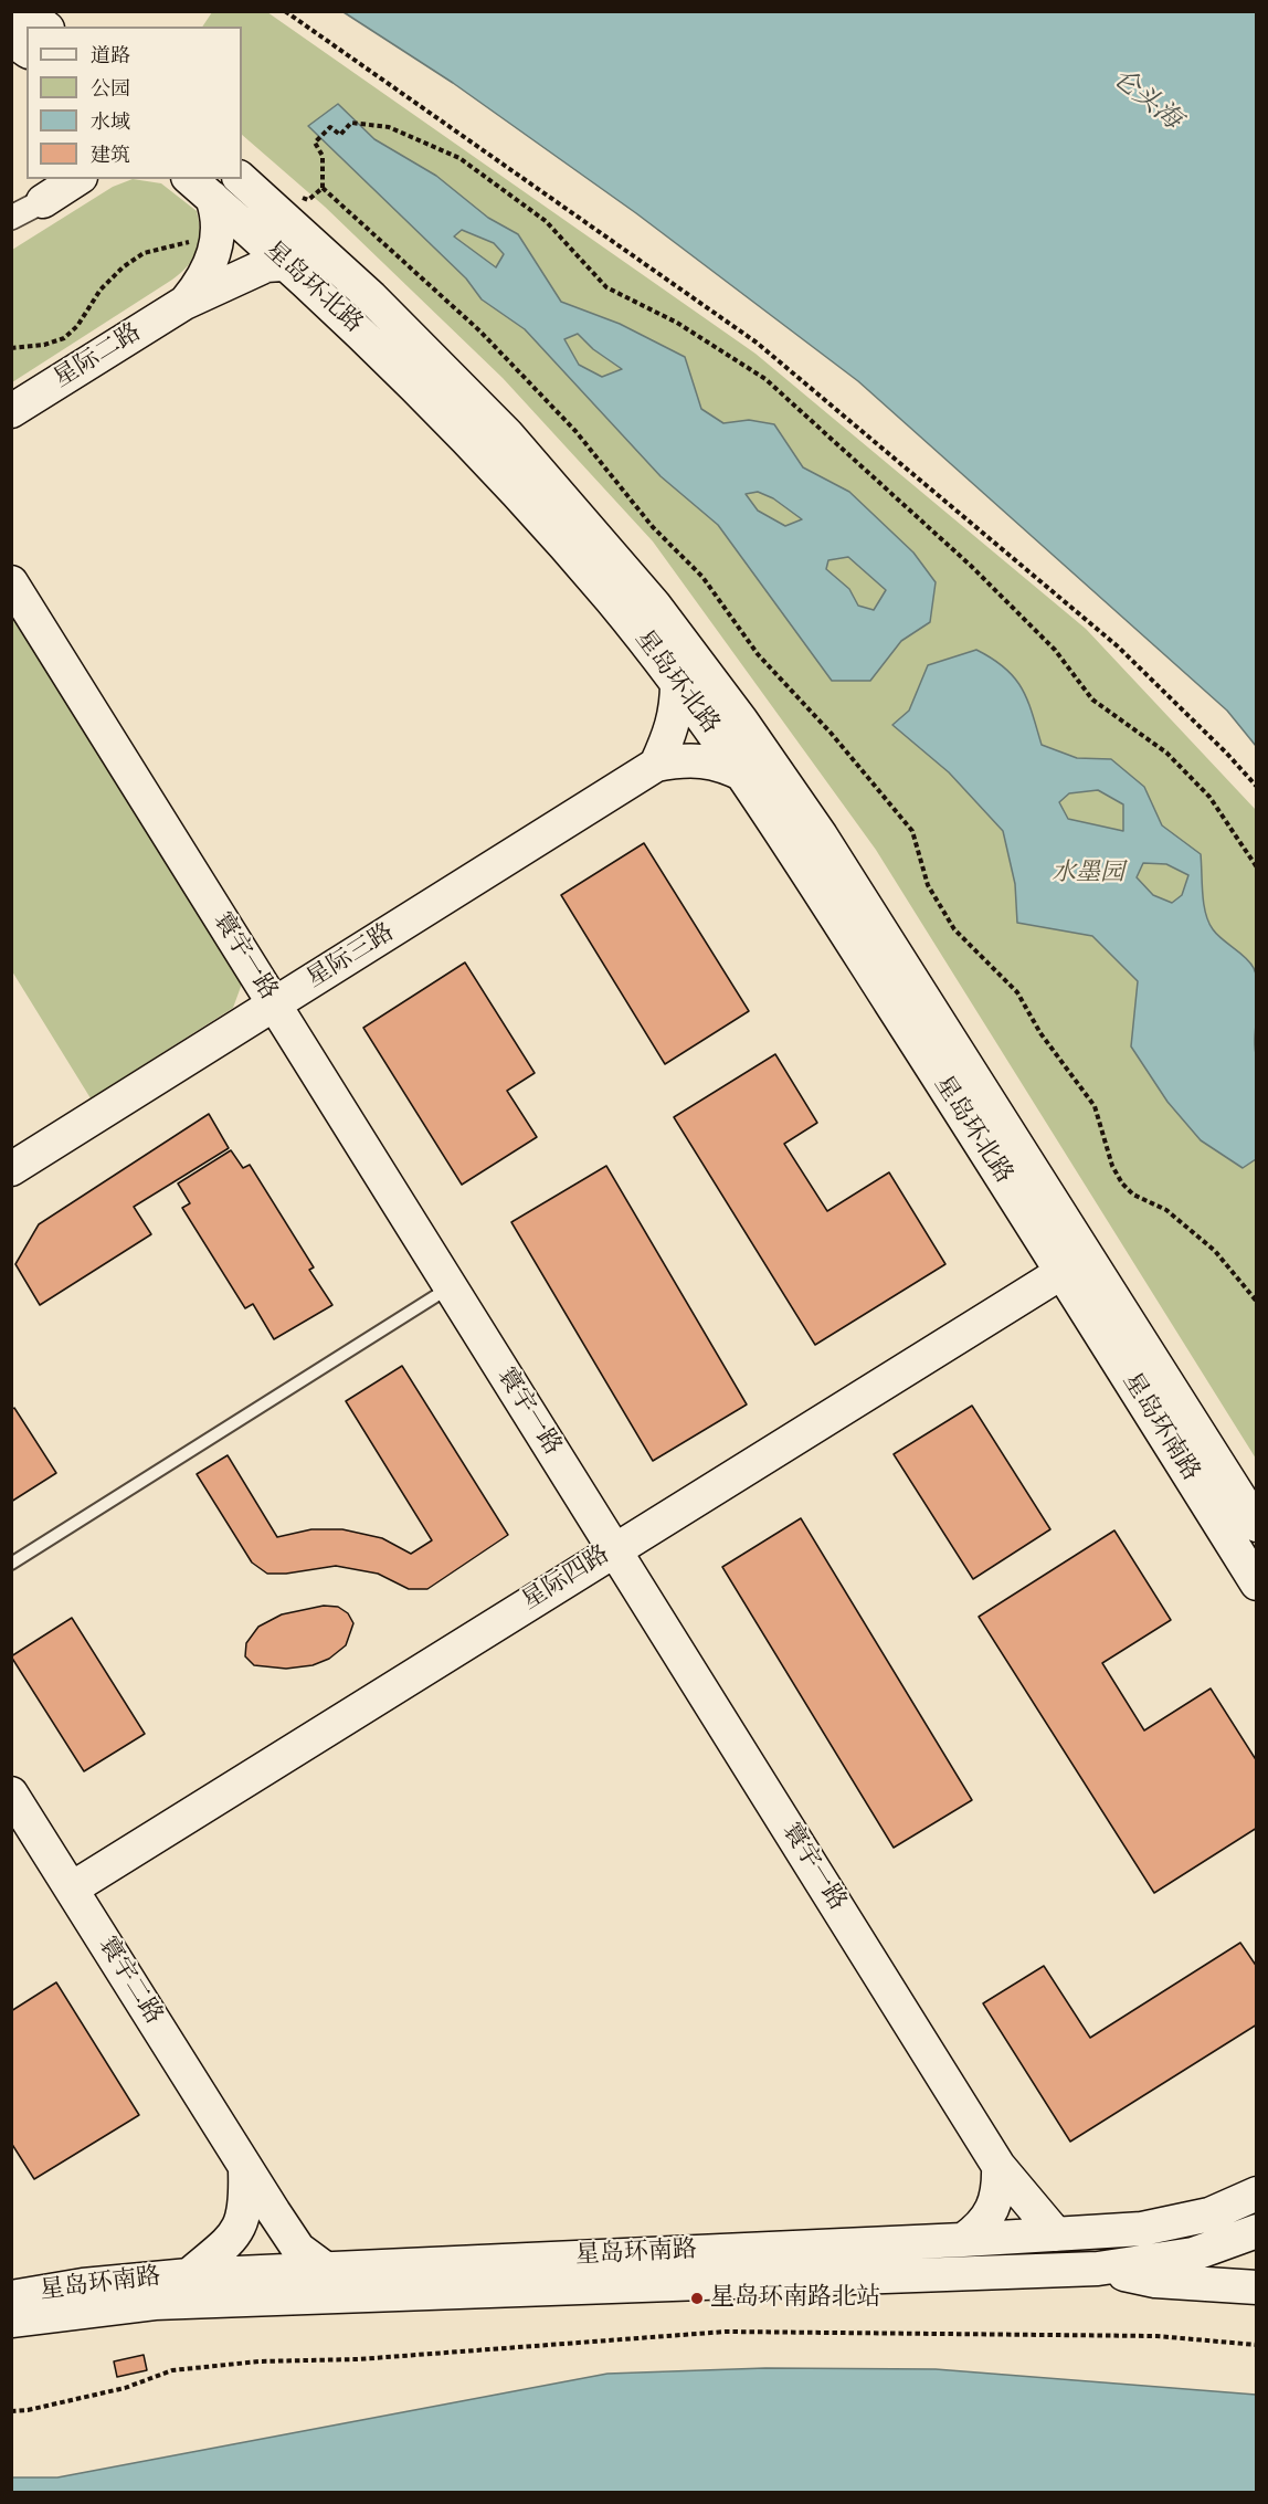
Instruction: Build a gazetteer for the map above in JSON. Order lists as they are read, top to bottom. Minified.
{"streets":{"main road":["星岛环北路","星际二路","寰宇一路","星际三路","星岛环南路","星际四路","寰宇二路"]},"crossings":[["星岛环北路","星际二路"],["星岛环北路","星际三路"],["星岛环北路","星岛环南路"],["星岛环北路","星际四路"],["寰宇一路","星际三路"],["寰宇一路","星岛环南路"],["寰宇一路","星际四路"],["星岛环南路","星际四路"],["星岛环南路","寰宇二路"],["星际四路","寰宇二路"]],"water":["仑头海"],"parks":["水墨园"],"places":["星岛环南路北站"],"legend":["道路","公园","水域","建筑"]}
